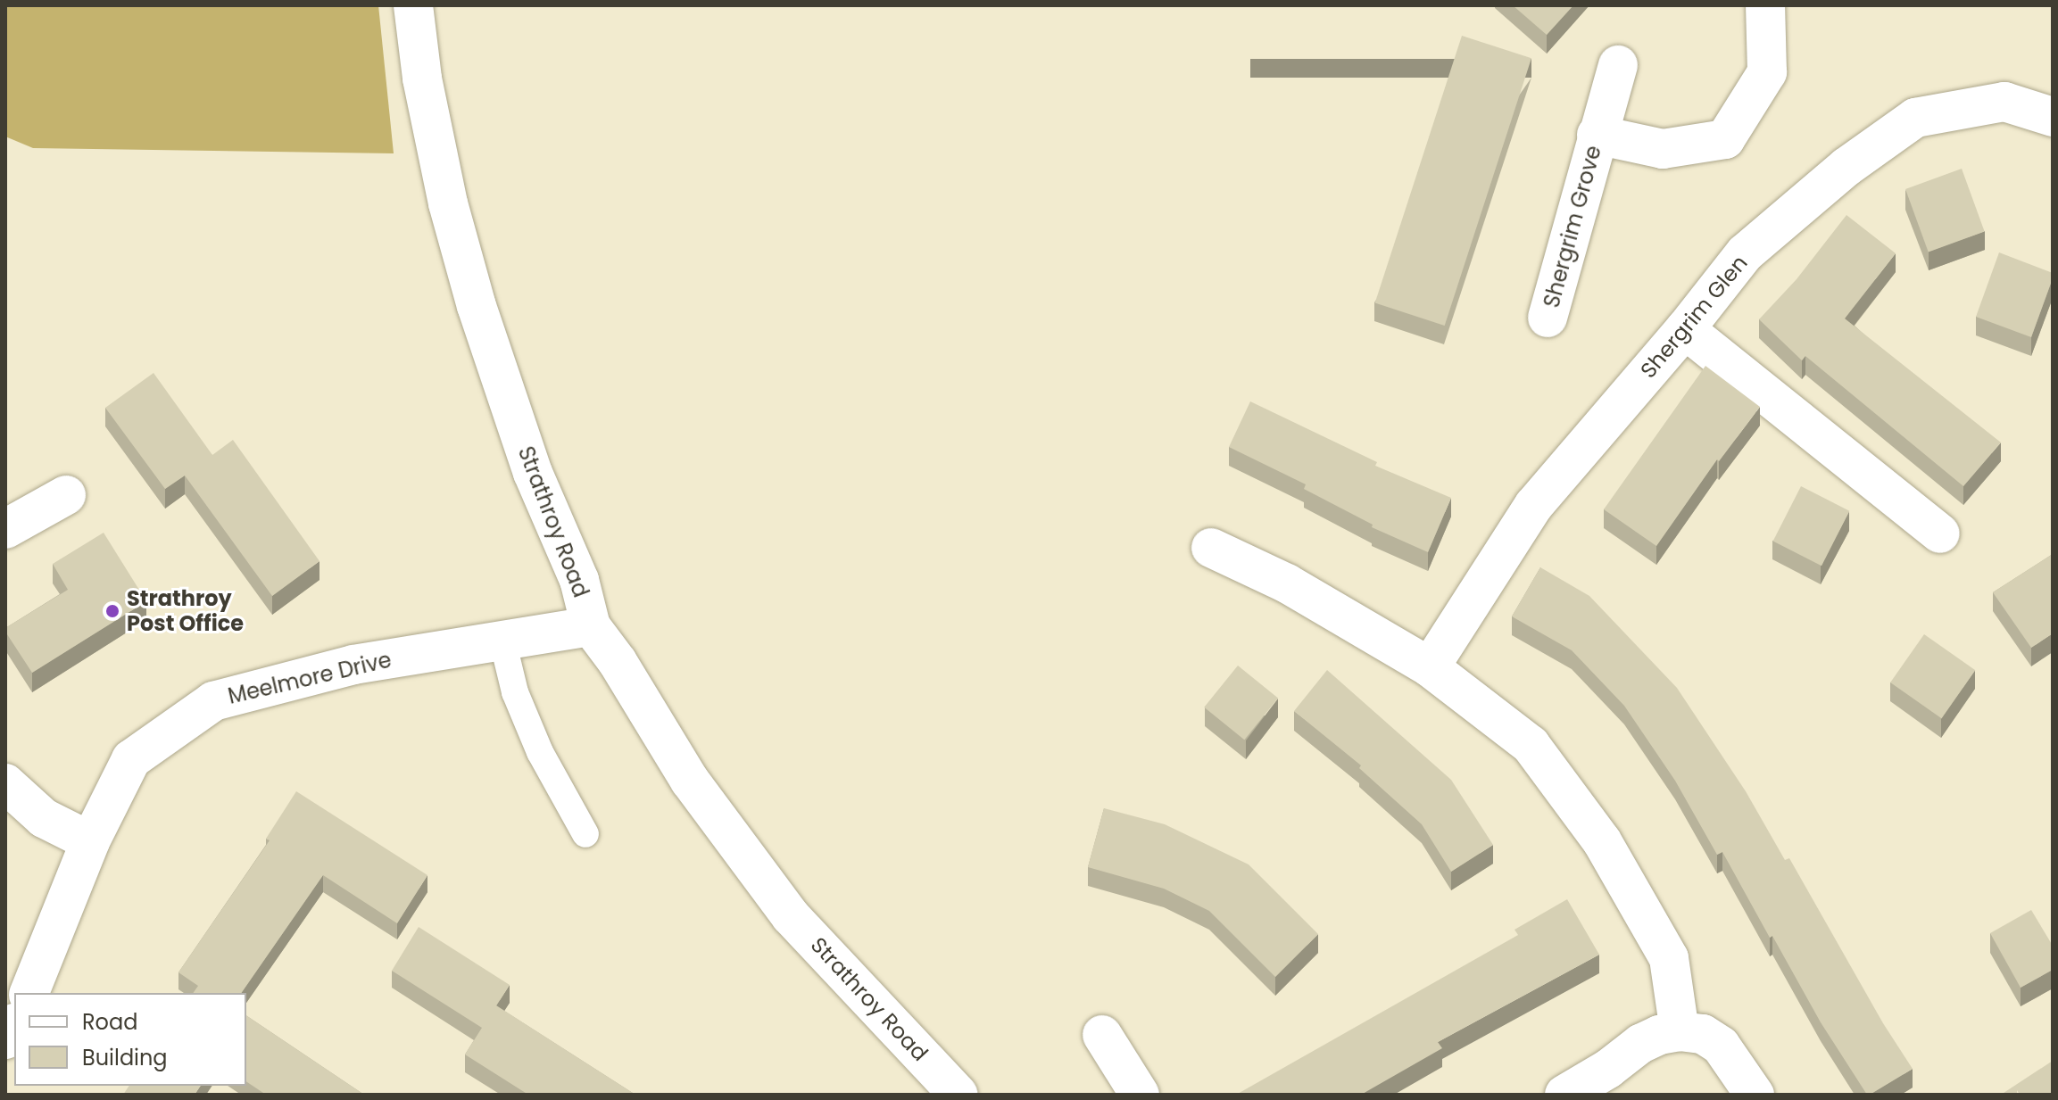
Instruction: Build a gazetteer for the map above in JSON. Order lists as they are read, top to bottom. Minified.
{"streets":{"street":["Shergrim Grove","Shergrim Glen","Strathroy Road","Meelmore Drive"]},"crossings":[["Strathroy Road","Meelmore Drive"]],"places":["Strathroy Post Office"],"legend":["Road","Building"]}
